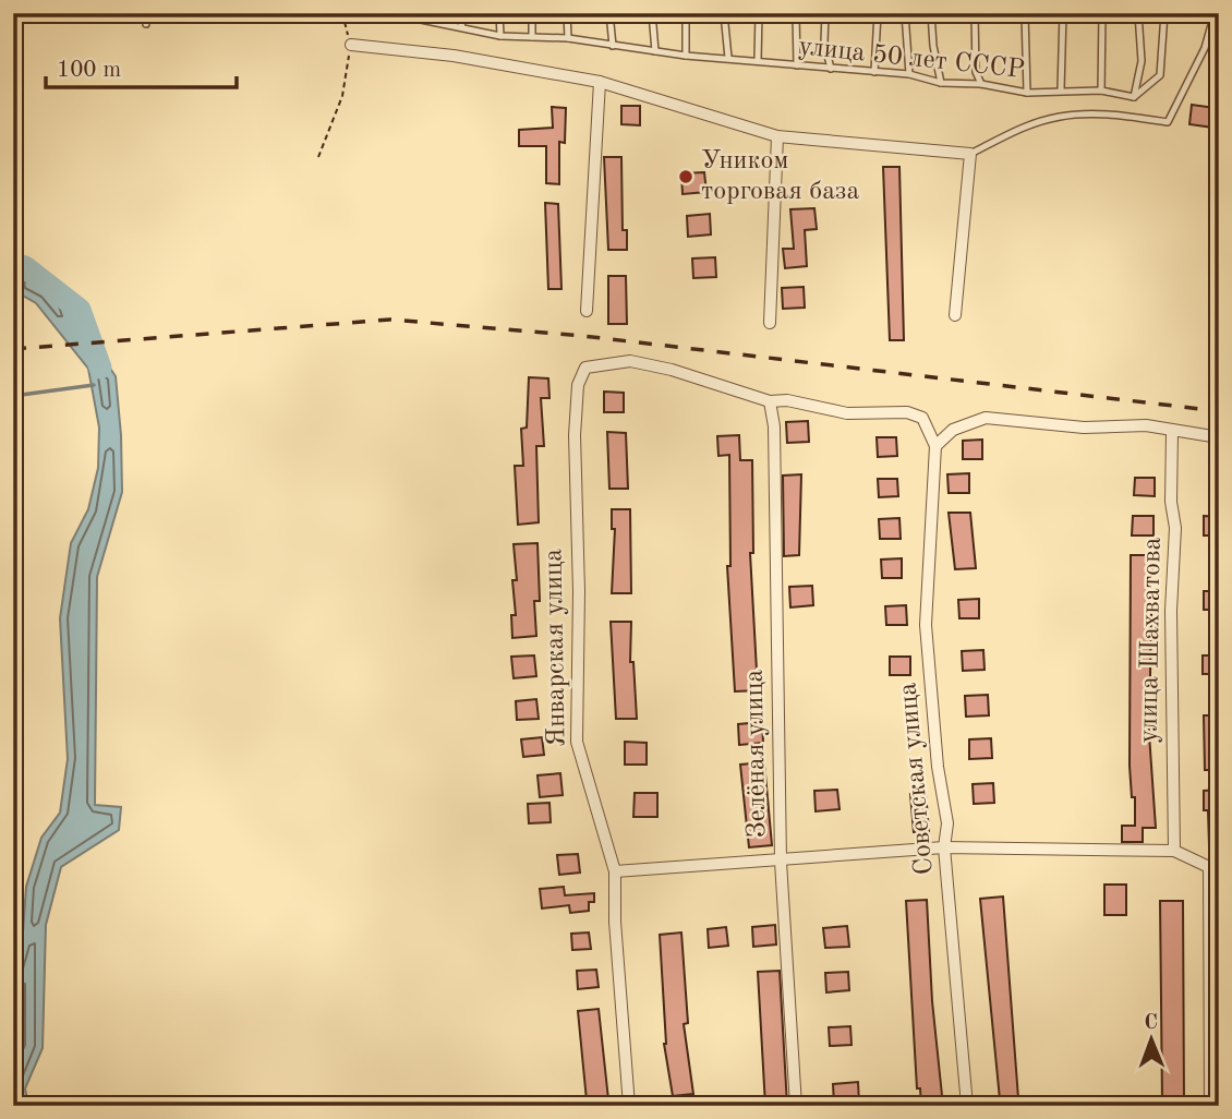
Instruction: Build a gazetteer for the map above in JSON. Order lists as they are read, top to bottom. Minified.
{"streets":{"street":["улица Шахватова","Январская улица","Зелёная улица","Советская улица"],"lane":["улица 50 лет СССР"]},"crossings":[["Январская улица","Зелёная улица"]],"places":["Уником торговая база"],"scale_bar":"100 m","north":"top"}
